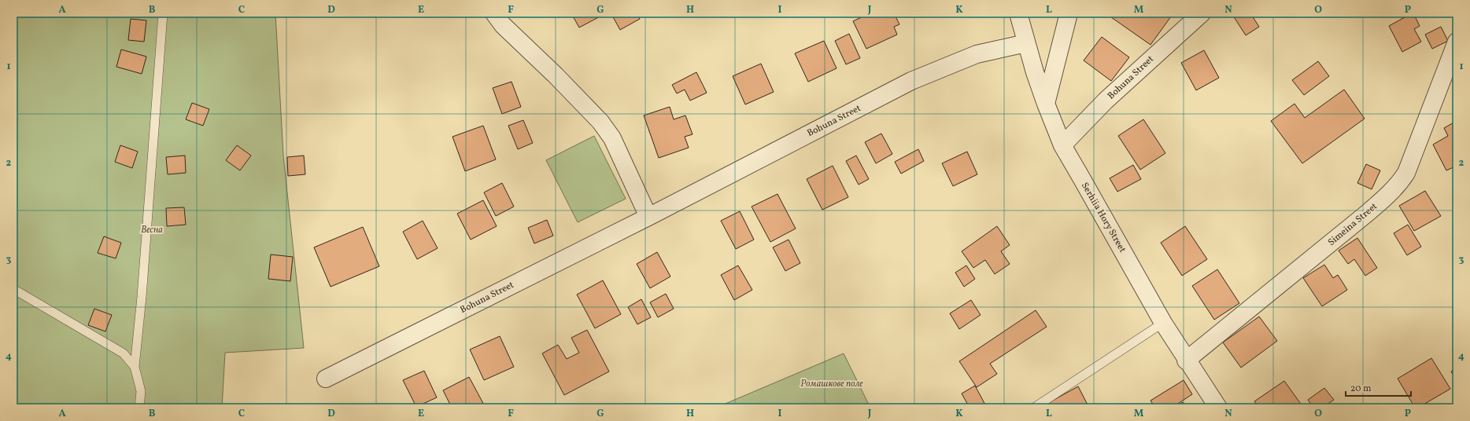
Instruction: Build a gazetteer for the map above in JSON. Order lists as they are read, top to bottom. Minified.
{"streets":{"street":["Bohuna Street","Serhiia Hory Street","Simeina Street"]},"crossings":[["Bohuna Street","Serhiia Hory Street"],["Serhiia Hory Street","Simeina Street"]],"parks":["Весна","Ромашкове поле"],"scale_bar":"20 m","grid":{"columns":["A","B","C","D","E","F","G","H","I","J","K","L","M","N","O","P"],"rows":["1","2","3","4"]}}
